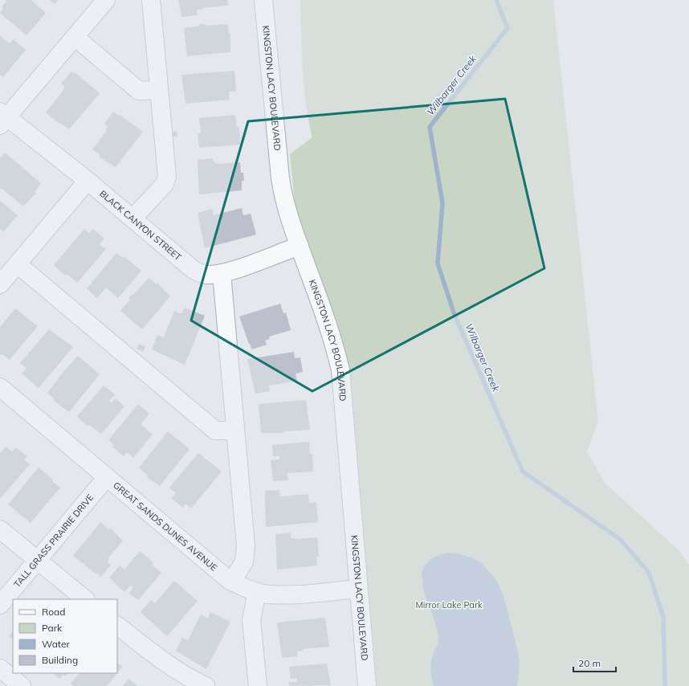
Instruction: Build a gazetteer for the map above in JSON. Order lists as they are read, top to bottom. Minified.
{"streets":{"street":["KINGSTON LACY BOULEVARD","BLACK CANYON STREET","GREAT SANDS DUNES AVENUE","TALL GRASS PRAIRIE DRIVE"]},"crossings":[["KINGSTON LACY BOULEVARD","BLACK CANYON STREET"],["KINGSTON LACY BOULEVARD","GREAT SANDS DUNES AVENUE"],["GREAT SANDS DUNES AVENUE","TALL GRASS PRAIRIE DRIVE"]],"water":["Wilbarger Creek"],"parks":["Mirror Lake Park"],"legend":["Road","Park","Water","Building"],"scale_bar":"20 m"}
